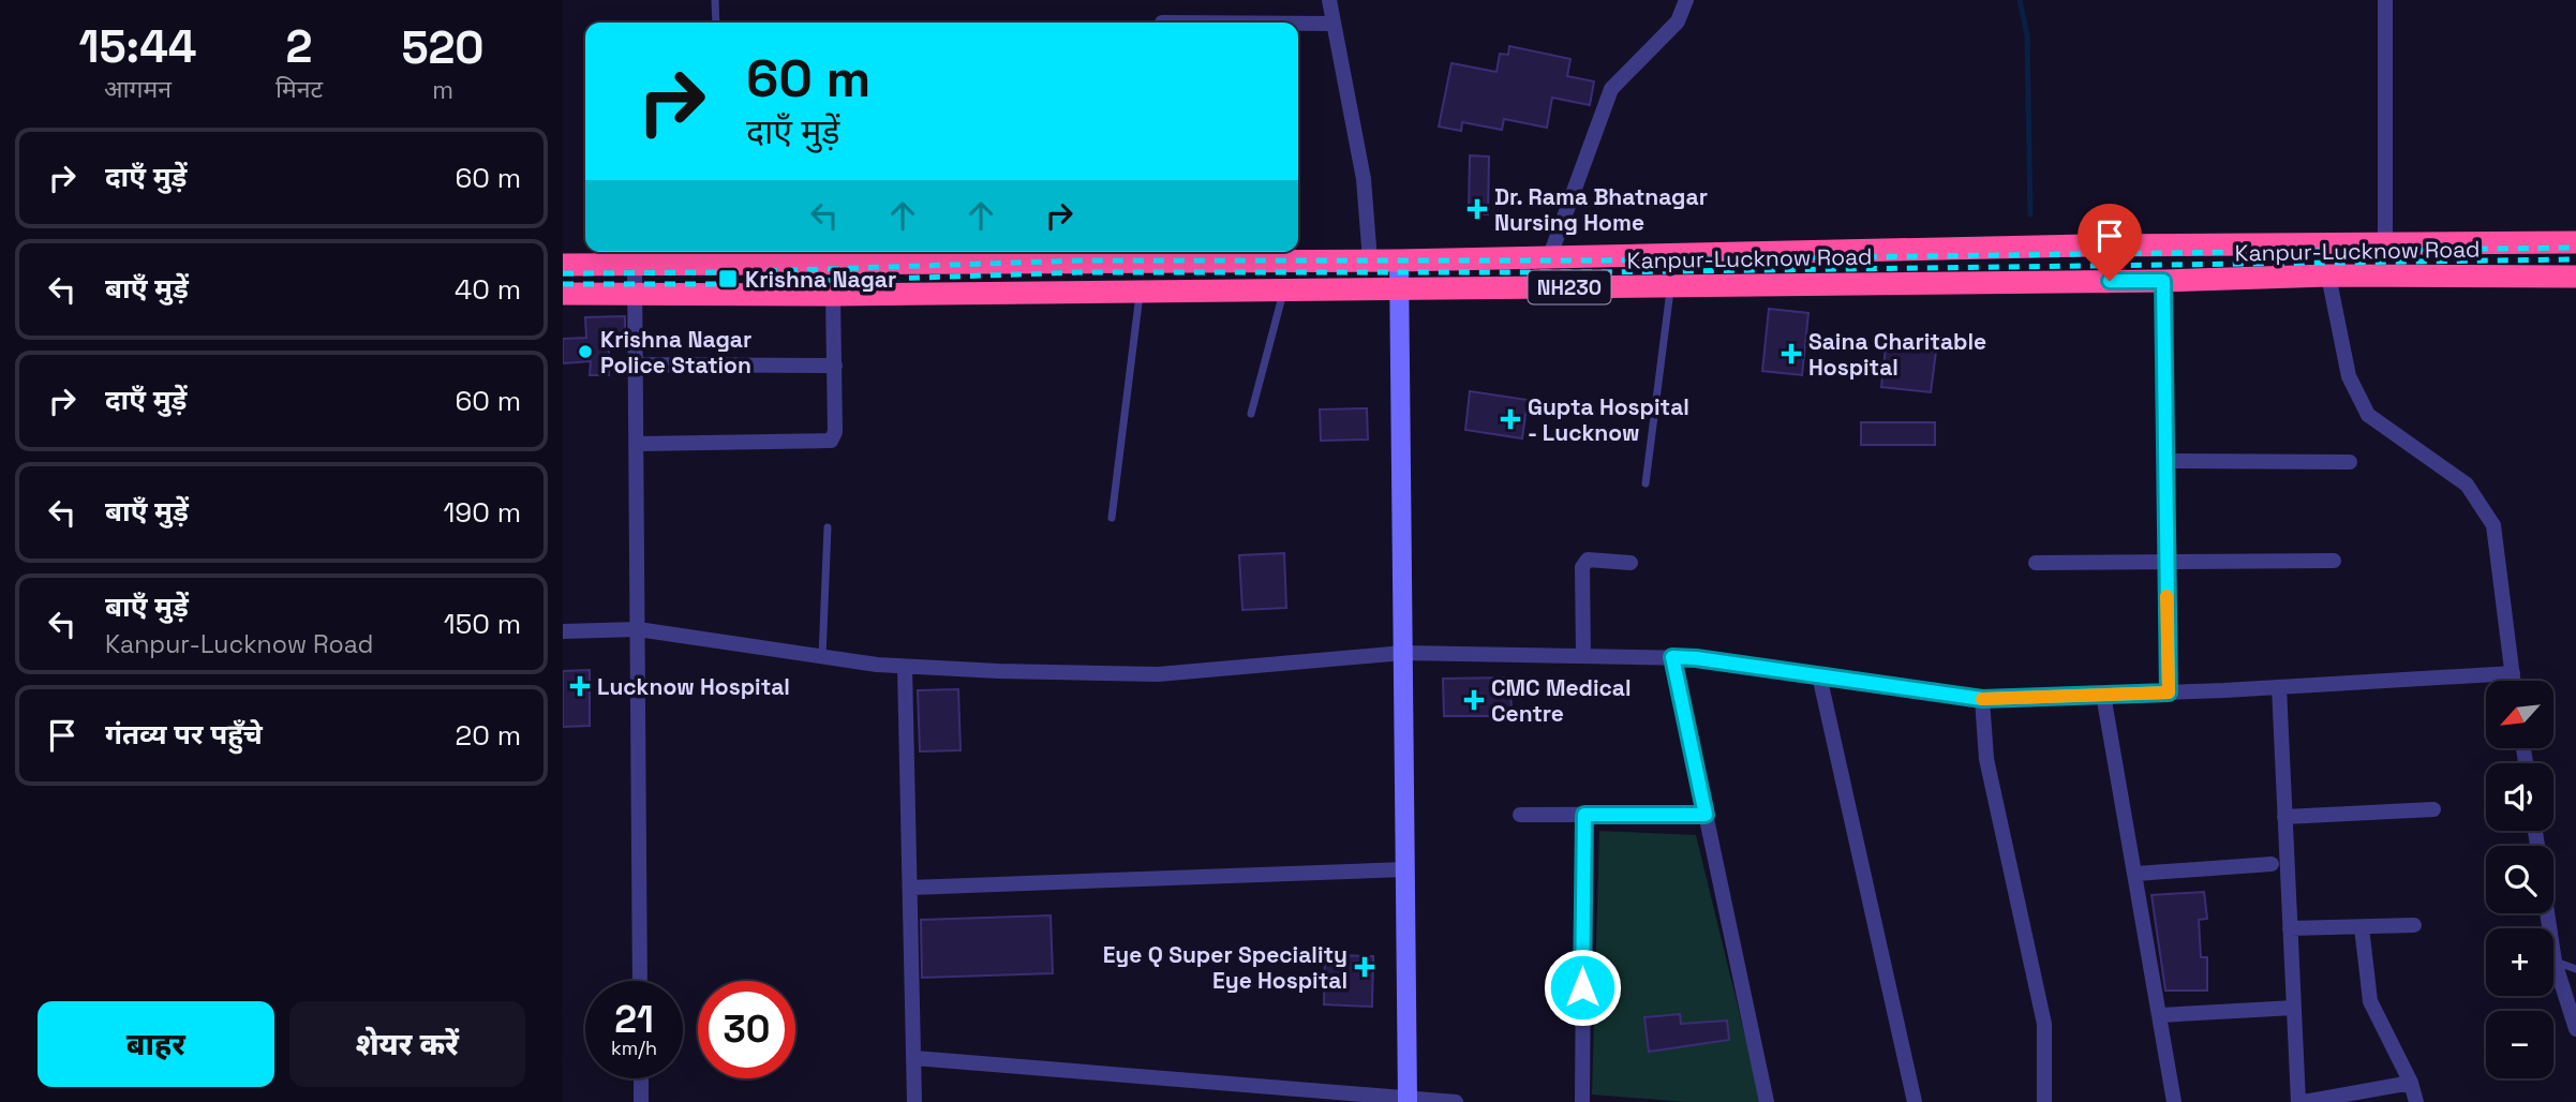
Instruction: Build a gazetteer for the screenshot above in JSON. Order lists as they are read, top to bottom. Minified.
{"streets":{"highway":["Kanpur-Lucknow Road","NH230"]},"places":{"health":["Dr. Rama Bhatnagar Nursing Home","Saina Charitable Hospital","Gupta Hospital - Lucknow","Lucknow Hospital","CMC Medical Centre","Eye Q Super Speciality Eye Hospital"],"transit":["Krishna Nagar"],"other":["Krishna Nagar Police Station"]},"north":"bottom left","page":{"eta":["15:44","आगमन","2","मिनट","520","m"],"turn":["60 m","दाएँ मुड़ें"],"list":[{"name":"दाएँ मुड़ें","value":"60 m"},{"name":"बाएँ मुड़ें","value":"40 m"},{"name":"दाएँ मुड़ें","value":"60 m"},{"name":"बाएँ मुड़ें","value":"190 m"},{"name":"बाएँ मुड़ें","note":"Kanpur-Lucknow Road","value":"150 m"},{"name":"गंतव्य पर पहुँचे","value":"20 m"}],"map_buttons":["+","−"],"speed":"21 km/h","limit":"30","buttons":["बाहर","शेयर करें"]}}
